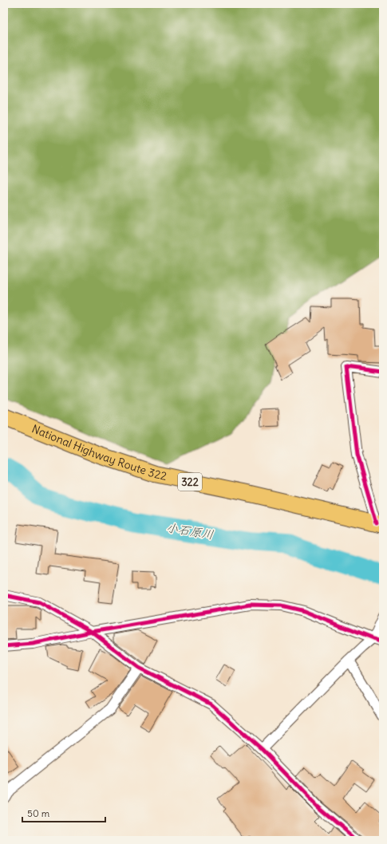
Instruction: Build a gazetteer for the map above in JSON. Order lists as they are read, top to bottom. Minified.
{"streets":{"highway":["National Highway Route 322","322"]},"water":["小石原川"],"scale_bar":"50 m"}
